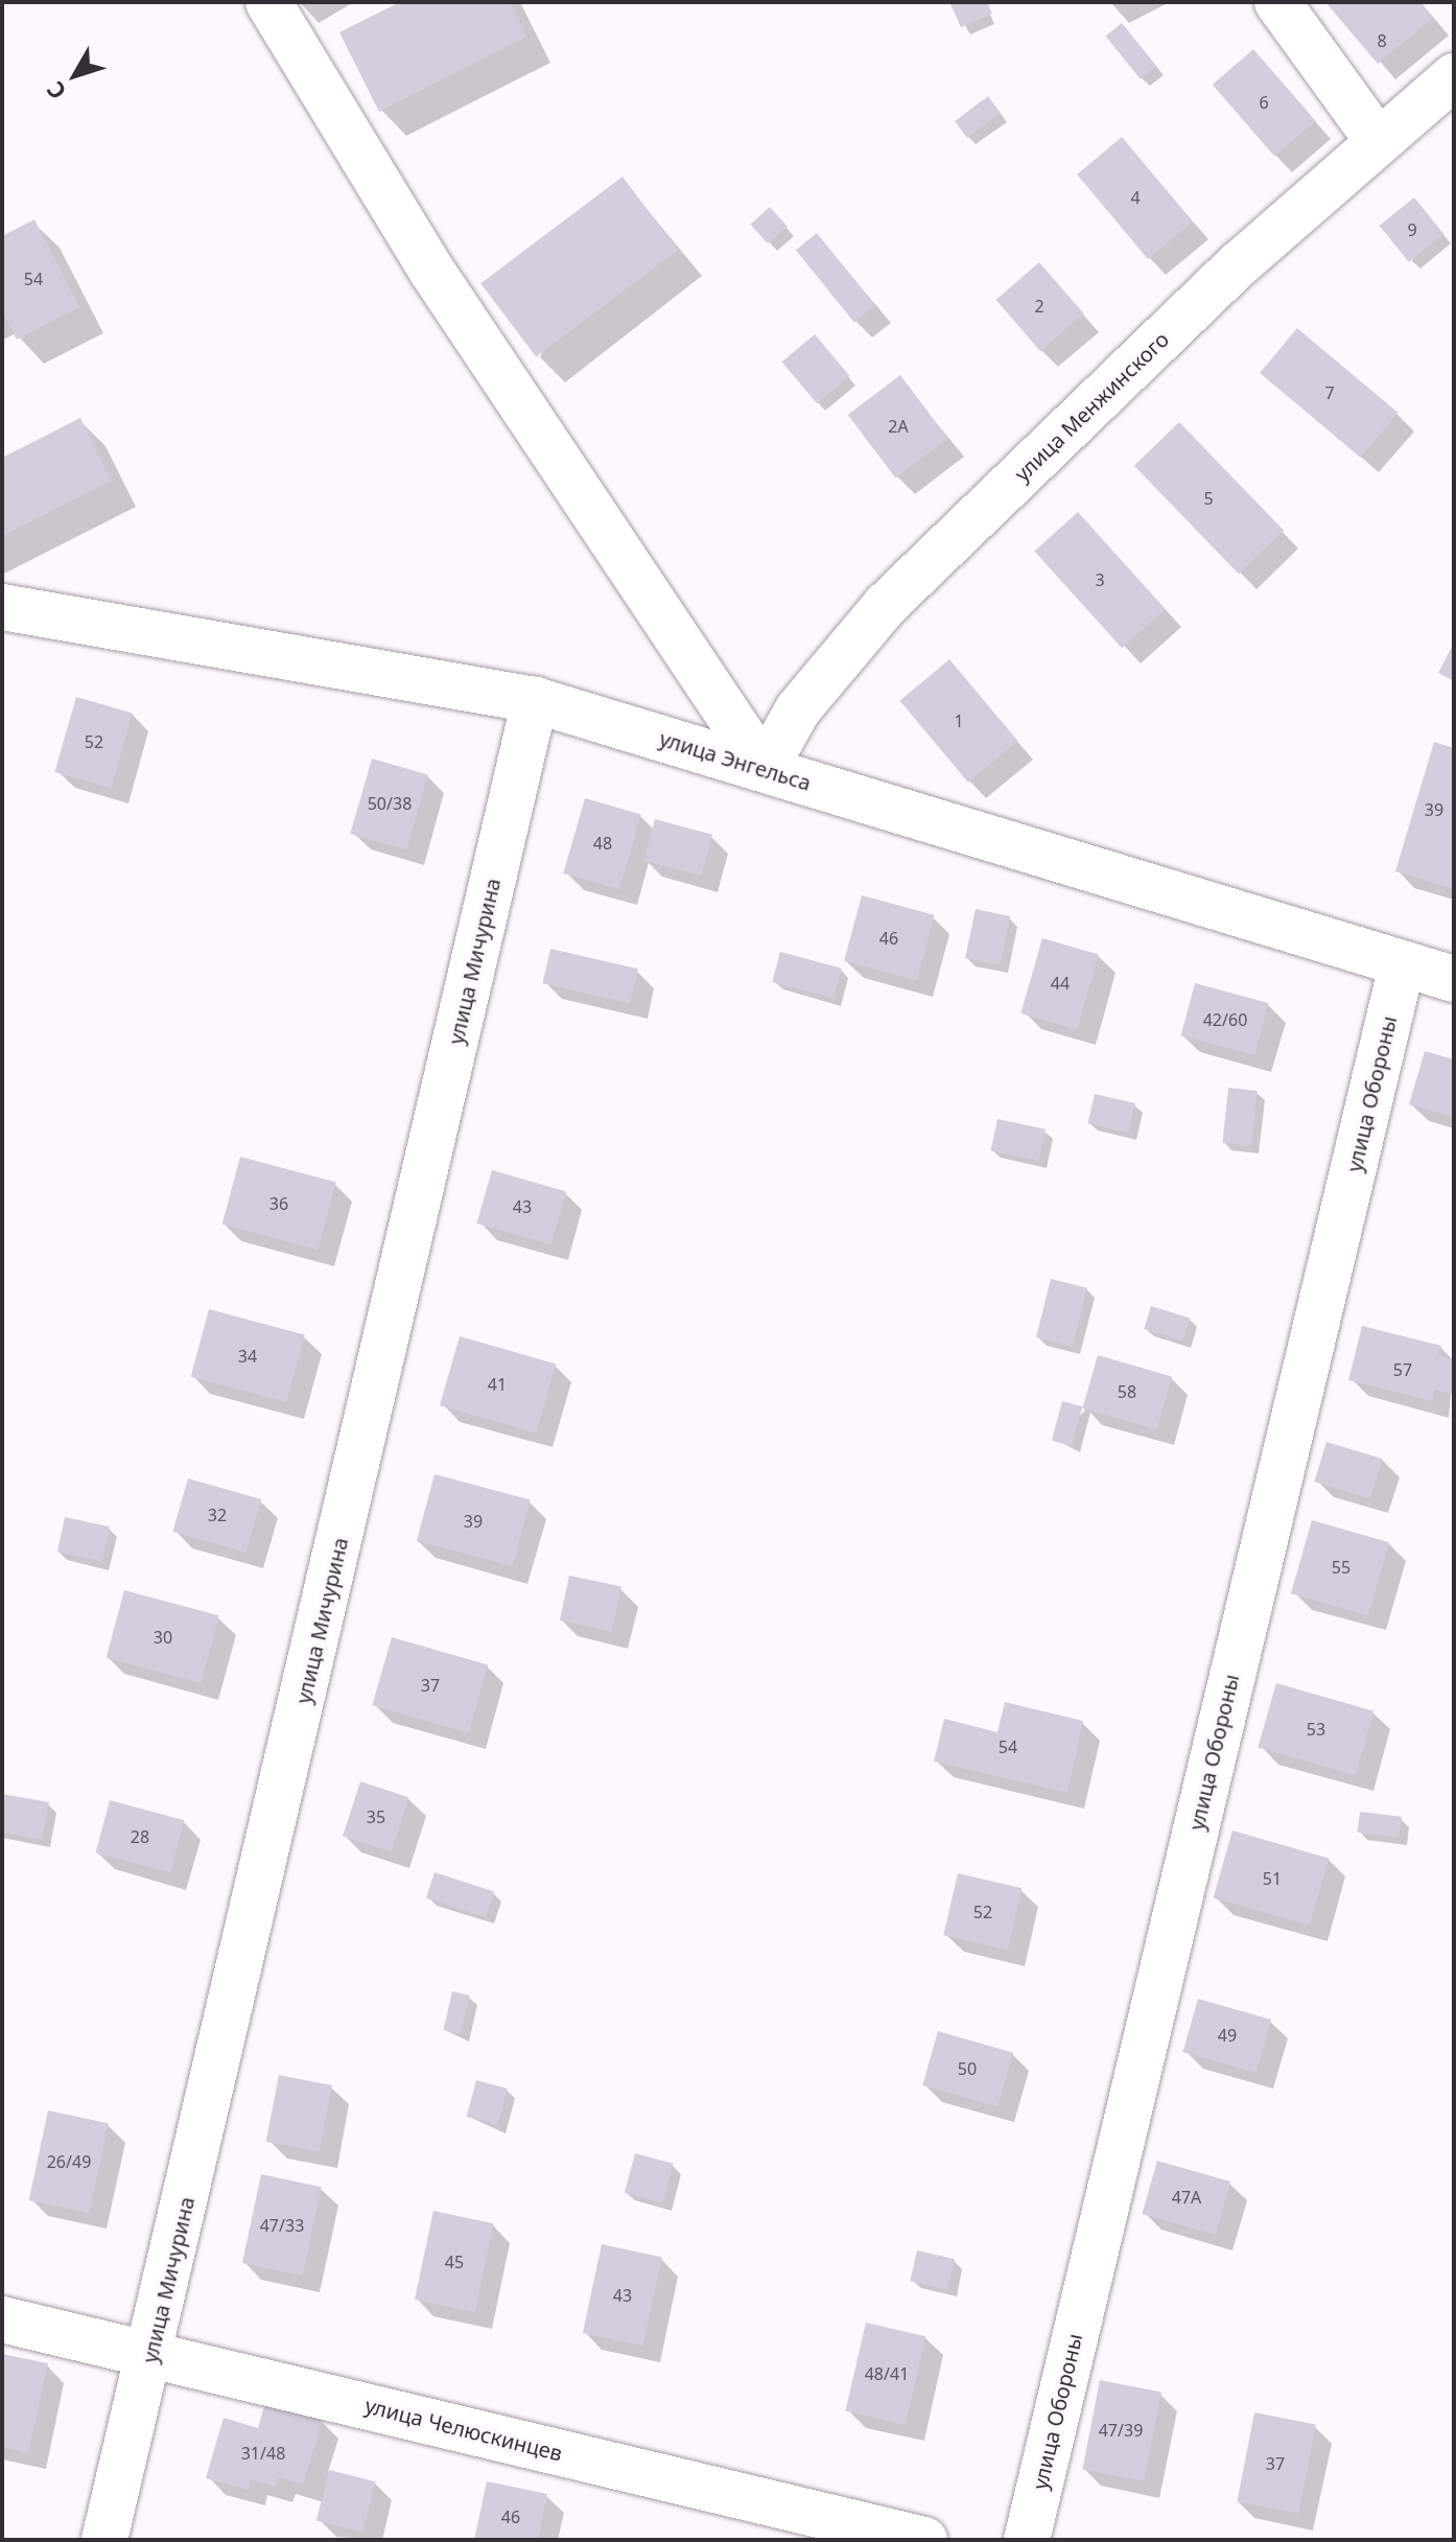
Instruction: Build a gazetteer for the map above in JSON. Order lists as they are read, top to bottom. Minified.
{"streets":{"street":["улица Менжинского","улица Энгельса","улица Мичурина","улица Обороны","улица Челюскинцев"]},"crossings":[["улица Менжинского","улица Энгельса"],["улица Энгельса","улица Мичурина"],["улица Энгельса","улица Обороны"],["улица Мичурина","улица Челюскинцев"]],"house_numbers":["8","6","4","9","54","2","7","2А","5","3","1","52","50/38","39","48","46","44","42/60","36","43","34","57","41","58","32","39","55","30","37","53","54","35","28","51","52","49","50","26/49","47А","47/33","45","43","48/41","47/39","31/48","37","46"],"north":"bottom left"}
